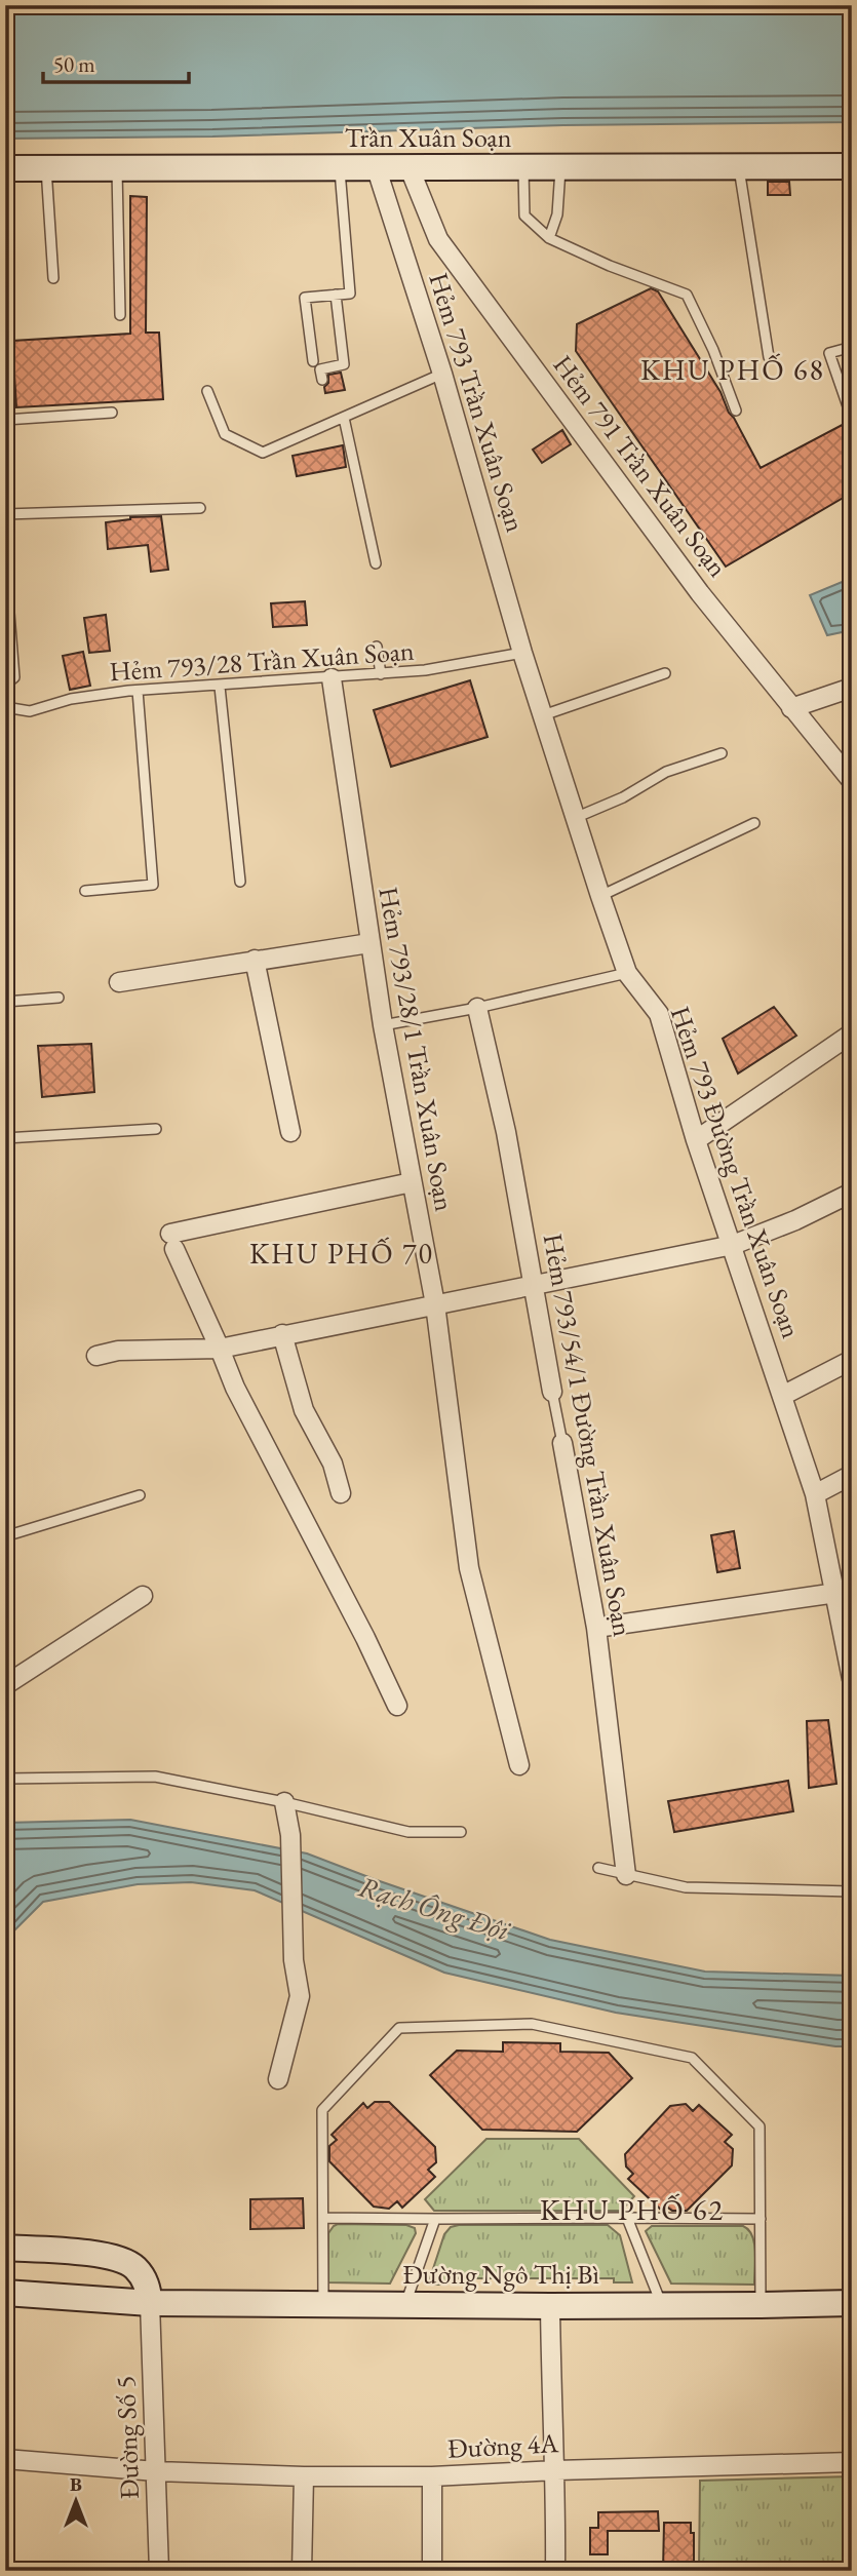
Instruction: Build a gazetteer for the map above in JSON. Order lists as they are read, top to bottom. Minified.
{"streets":{"street":["Trần Xuân Soạn","Hẻm 793 Trần Xuân Soạn","Hẻm 791 Trần Xuân Soạn","Hẻm 793/28/1 Trần Xuân Soạn","Hẻm 793 Đường Trần Xuân Soạn","Hẻm 793/54/1 Đường Trần Xuân Soạn","Đường Ngô Thị Bì","Đường Số 5","Đường 4A"],"lane":["Hẻm 793/28 Trần Xuân Soạn"]},"crossings":[["Trần Xuân Soạn","Hẻm 793 Trần Xuân Soạn"],["Trần Xuân Soạn","Hẻm 791 Trần Xuân Soạn"],["Hẻm 793 Trần Xuân Soạn","Hẻm 793/28 Trần Xuân Soạn"],["Hẻm 793 Trần Xuân Soạn","Hẻm 793 Đường Trần Xuân Soạn"],["Hẻm 793/28 Trần Xuân Soạn","Hẻm 793/28/1 Trần Xuân Soạn"],["Hẻm 793/28 Trần Xuân Soạn","Hẻm 793 Đường Trần Xuân Soạn"],["Đường Ngô Thị Bì","Đường Số 5"],["Đường Số 5","Đường 4A"]],"districts":["KHU PHỐ 68","KHU PHỐ 70","KHU PHỐ 62"],"water":["Rạch Ông Đội"],"scale_bar":"50 m","north":"top"}
